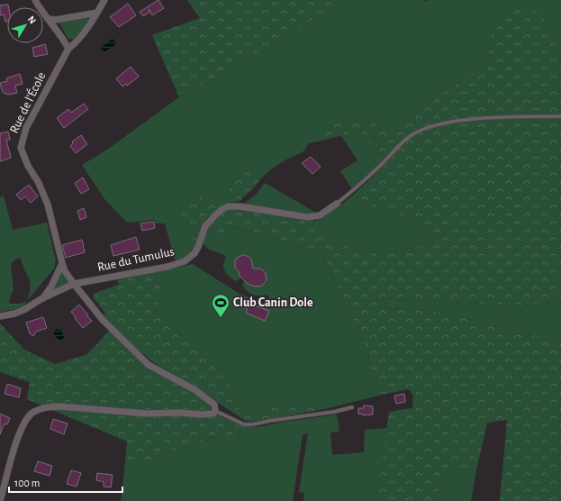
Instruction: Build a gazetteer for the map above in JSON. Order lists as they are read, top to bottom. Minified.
{"streets":{"street":["Rue de l'École","Rue du Tumulus"]},"crossings":[["Rue de l'École","Rue du Tumulus"]],"places":{"sports":["Club Canin Dole"]},"scale_bar":"100 m","north":"top right"}
